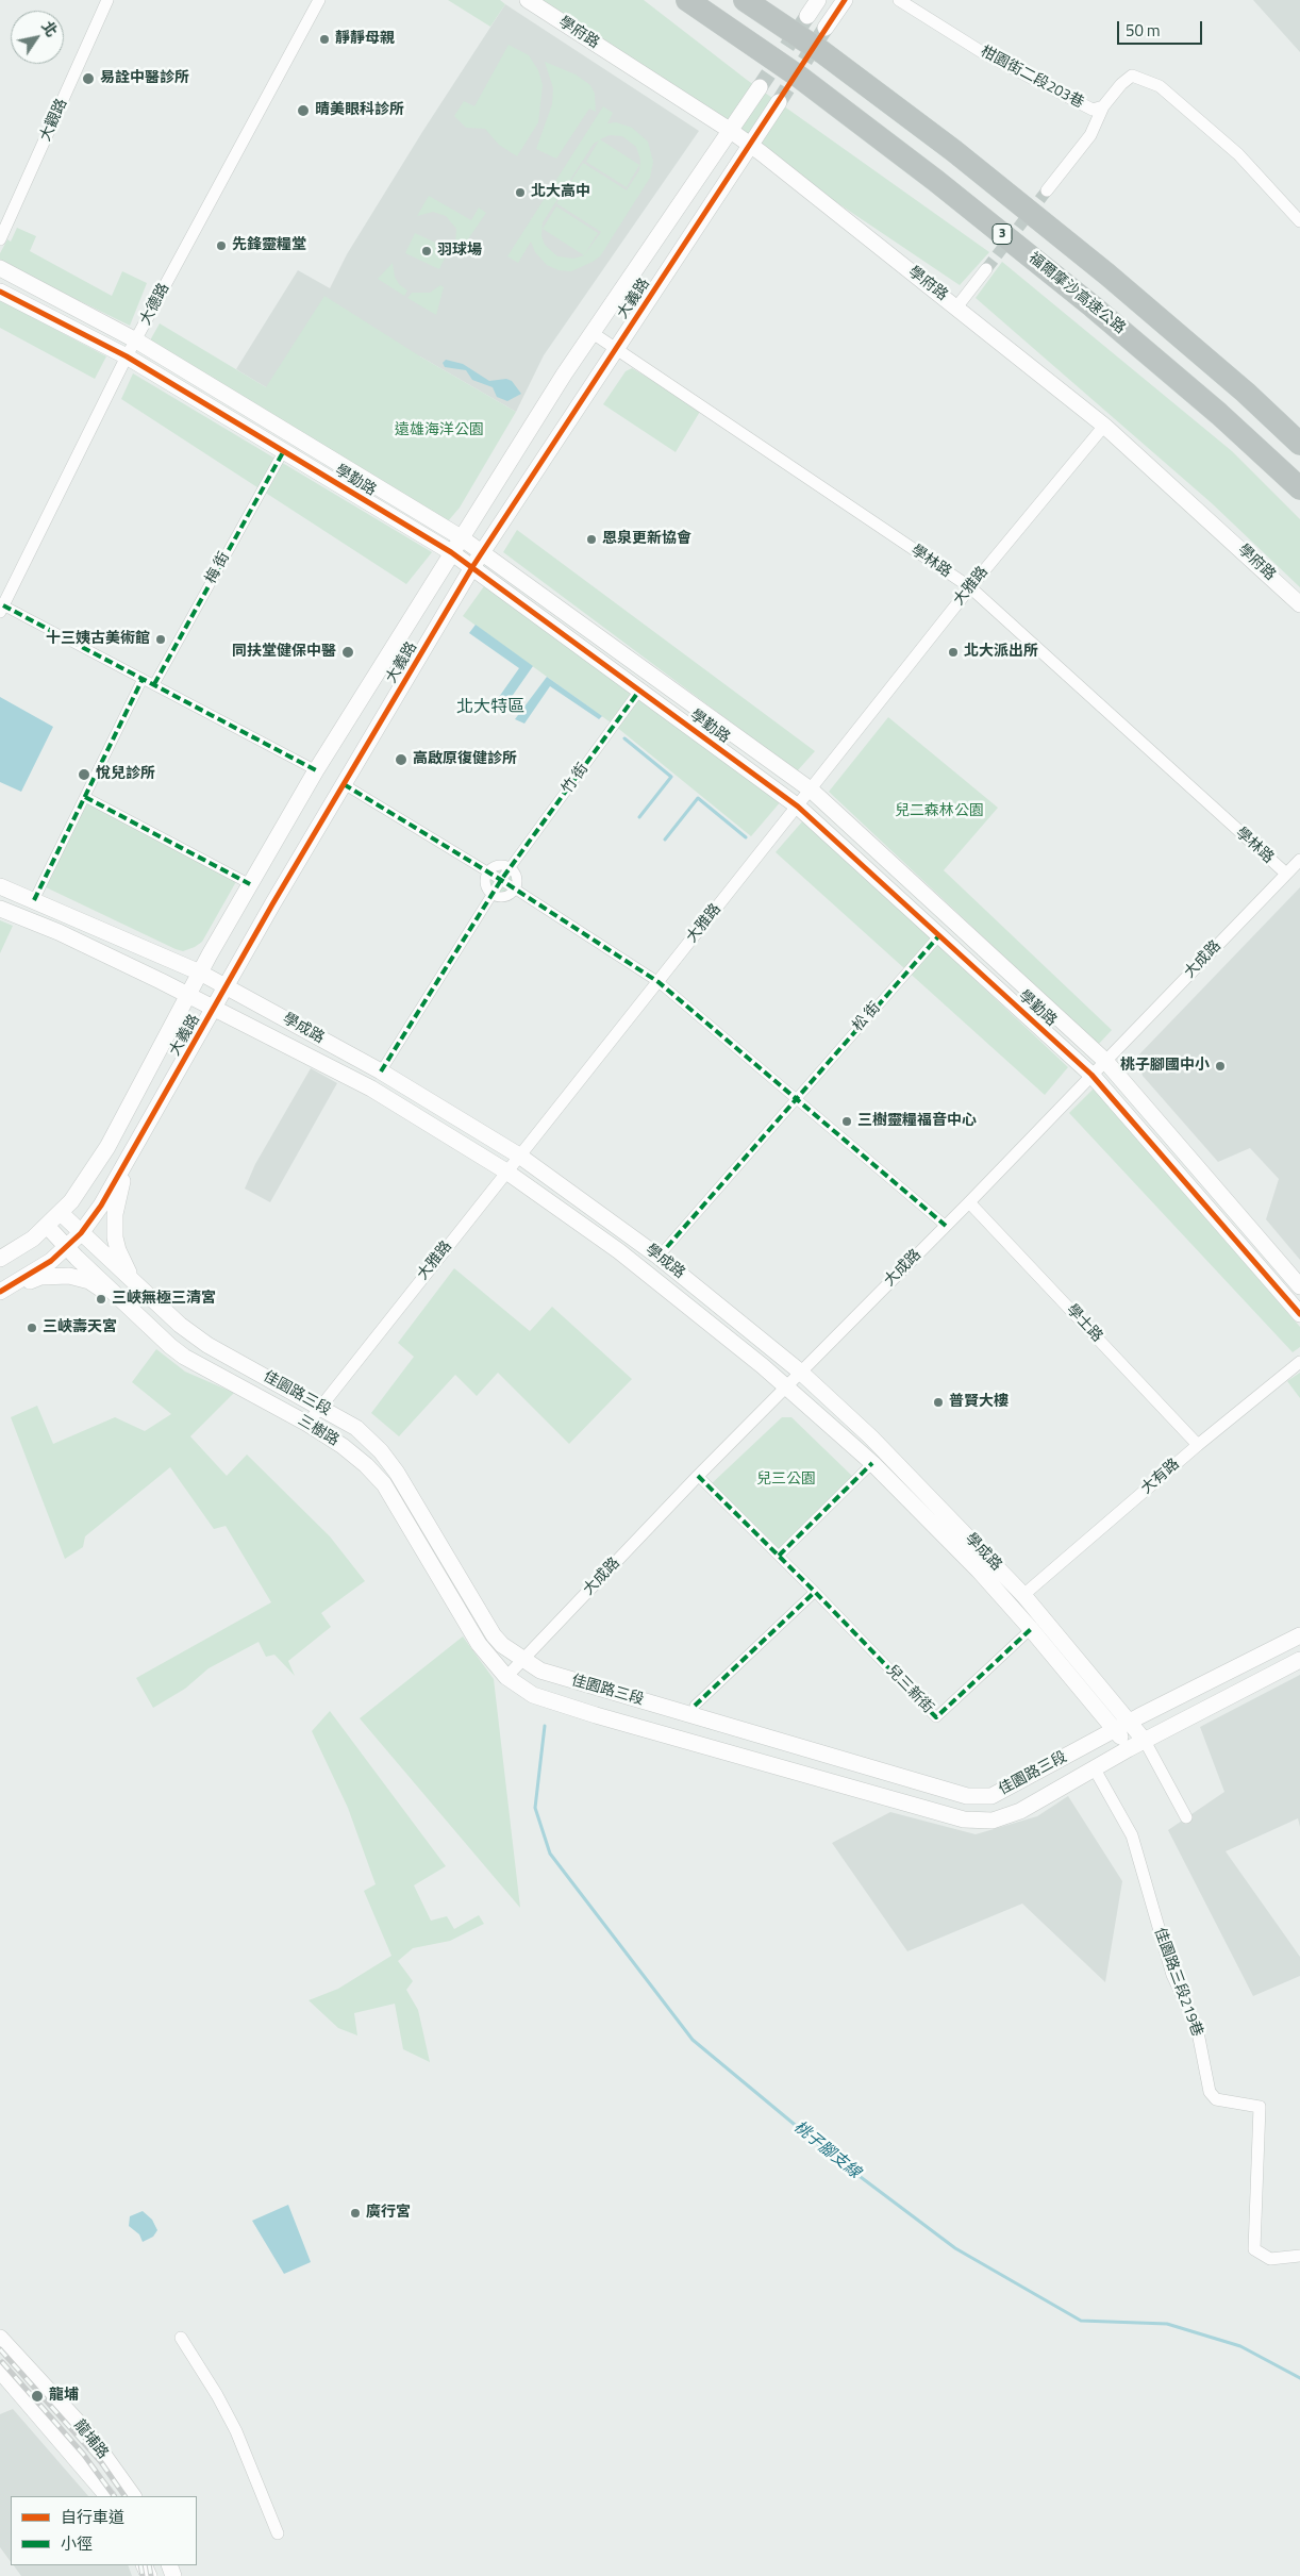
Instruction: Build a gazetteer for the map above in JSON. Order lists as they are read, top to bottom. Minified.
{"streets":{"highway":["3","福爾摩沙高速公路"],"street":["學府路","柑園街二段203巷","大觀路","大義路","大德路","學勤路","學林路","梅 街","大雅路","竹 街","大成路","松 街","學成路","學士路","佳園路三段","三樹路","大有路","兒三新街","佳園路三段219巷","龍埔路"]},"crossings":[["學府路","大義路"],["學府路","大雅路"],["大義路","學勤路"],["大義路","學林路"],["大義路","學成路"],["大義路","佳園路三段"],["大義路","三樹路"],["大德路","學勤路"],["學勤路","梅 街"],["學勤路","大雅路"],["學勤路","竹 街"],["學勤路","大成路"],["學勤路","松 街"],["學林路","大雅路"],["學林路","大成路"],["大雅路","學成路"],["大雅路","佳園路三段"],["大雅路","三樹路"],["竹 街","學成路"],["大成路","學成路"],["大成路","學士路"],["大成路","佳園路三段"],["大成路","三樹路"],["大成路","兒三新街"],["松 街","學成路"],["學成路","佳園路三段"],["學成路","大有路"],["學成路","兒三新街"],["學士路","大有路"],["佳園路三段","三樹路"],["佳園路三段","佳園路三段219巷"]],"districts":["北大特區"],"water":["桃子腳支線"],"parks":["遠雄海洋公園","兒二森林公園","兒三公園"],"places":["靜靜母親","易詮中醫診所","晴美眼科診所","北大高中","先鋒靈糧堂","羽球場","恩泉更新協會","十三姨古美術館","同扶堂健保中醫","北大派出所","高啟原復健診所","悅兒診所","桃子腳國中小","三樹靈糧福音中心","三峽無極三清宮","三峽壽天宮","普賢大樓","廣行宮","龍埔"],"legend":["自行車道","小徑"],"scale_bar":"50 m","north":"top right"}
